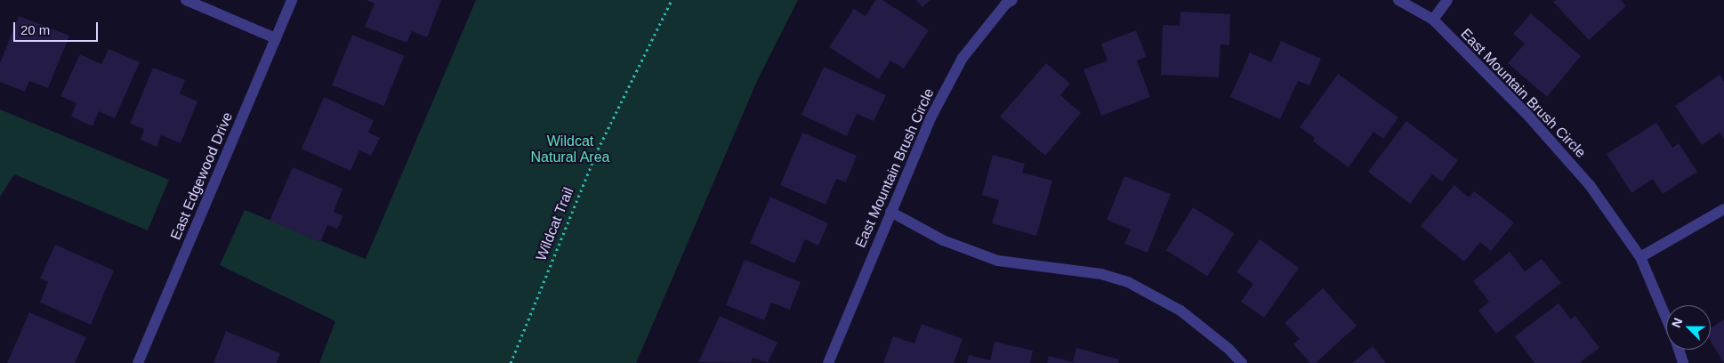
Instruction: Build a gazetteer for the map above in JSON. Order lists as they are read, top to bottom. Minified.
{"streets":{"street":["East Mountain Brush Circle","East Edgewood Drive"],"path":["Wildcat Trail"]},"parks":["Wildcat Natural Area"],"scale_bar":"20 m","north":"top left"}
